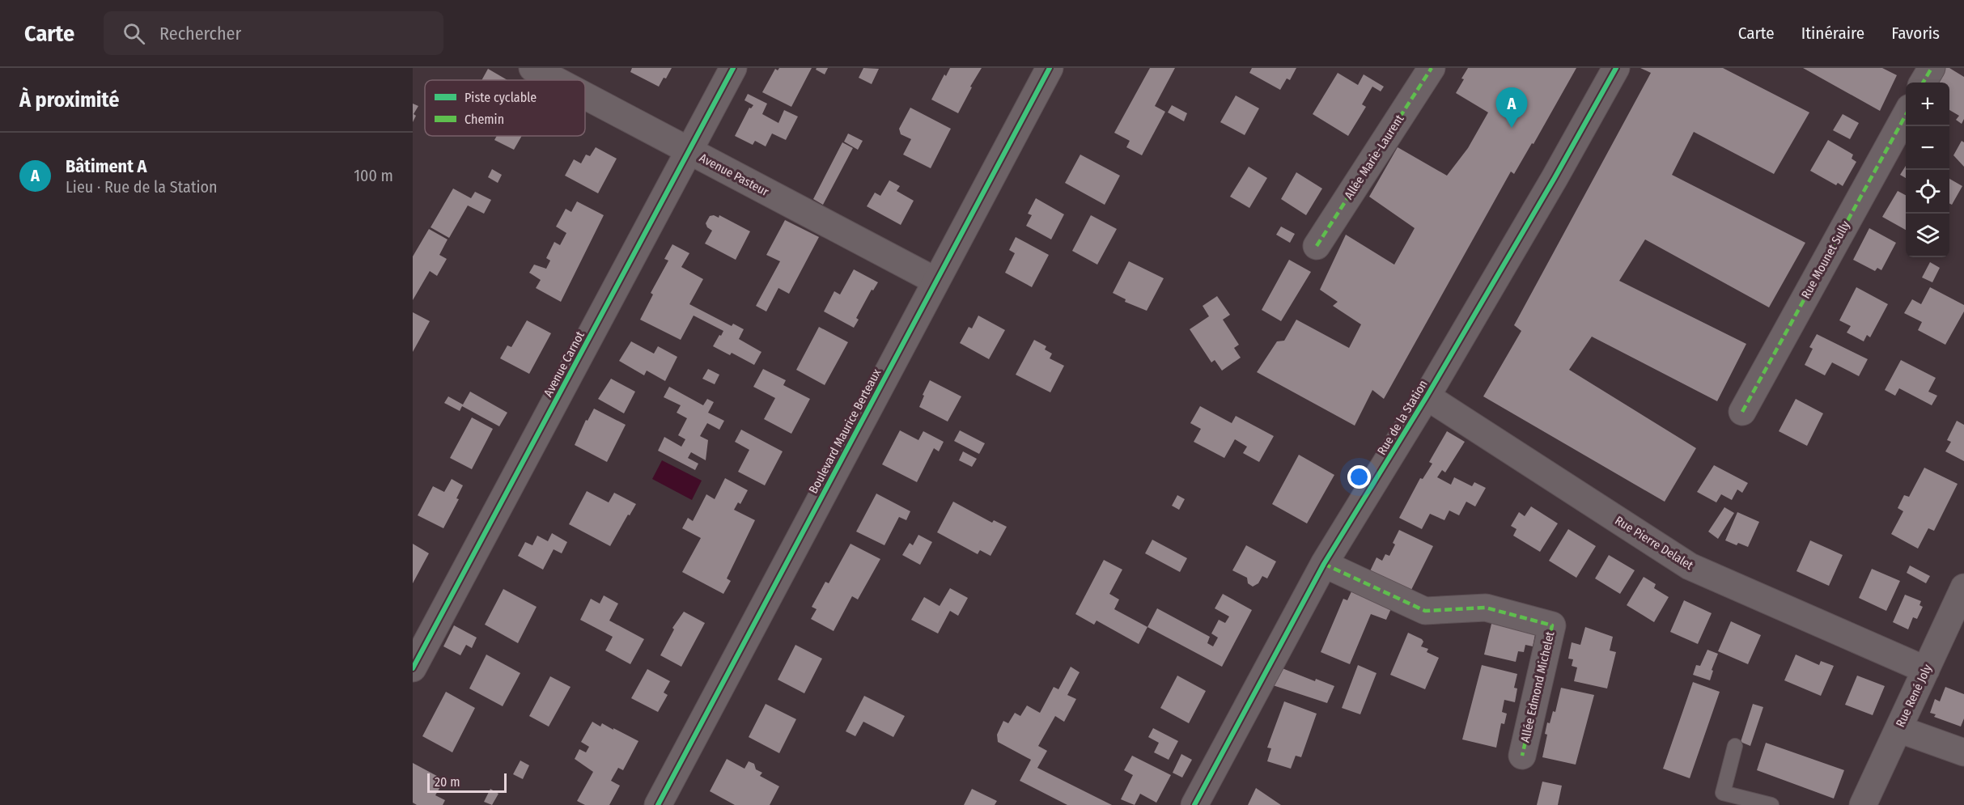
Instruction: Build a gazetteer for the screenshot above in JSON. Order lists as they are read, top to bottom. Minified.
{"streets":{"street":["Allée Marie-Laurent","Avenue Pasteur","Rue Mounet Sully","Avenue Carnot","Rue de la Station","Boulevard Maurice Berteaux","Rue Pierre Delalet","Allée Edmond Michelet","Rue René Joly"]},"crossings":[["Avenue Pasteur","Avenue Carnot"],["Avenue Pasteur","Boulevard Maurice Berteaux"],["Rue de la Station","Rue Pierre Delalet"],["Rue de la Station","Allée Edmond Michelet"],["Rue Pierre Delalet","Rue René Joly"]],"legend":["Piste cyclable","Chemin"],"scale_bar":"20 m","page":{"header":"Carte","search":"Rechercher","nav":["Carte","Itinéraire","Favoris"],"heading":"À proximité","map_buttons":["+","−"],"pins":"A","list":[{"mark":"A","name":"Bâtiment A","note":"Lieu · Rue de la Station","value":"100 m"}],"scale":"20 m"}}
